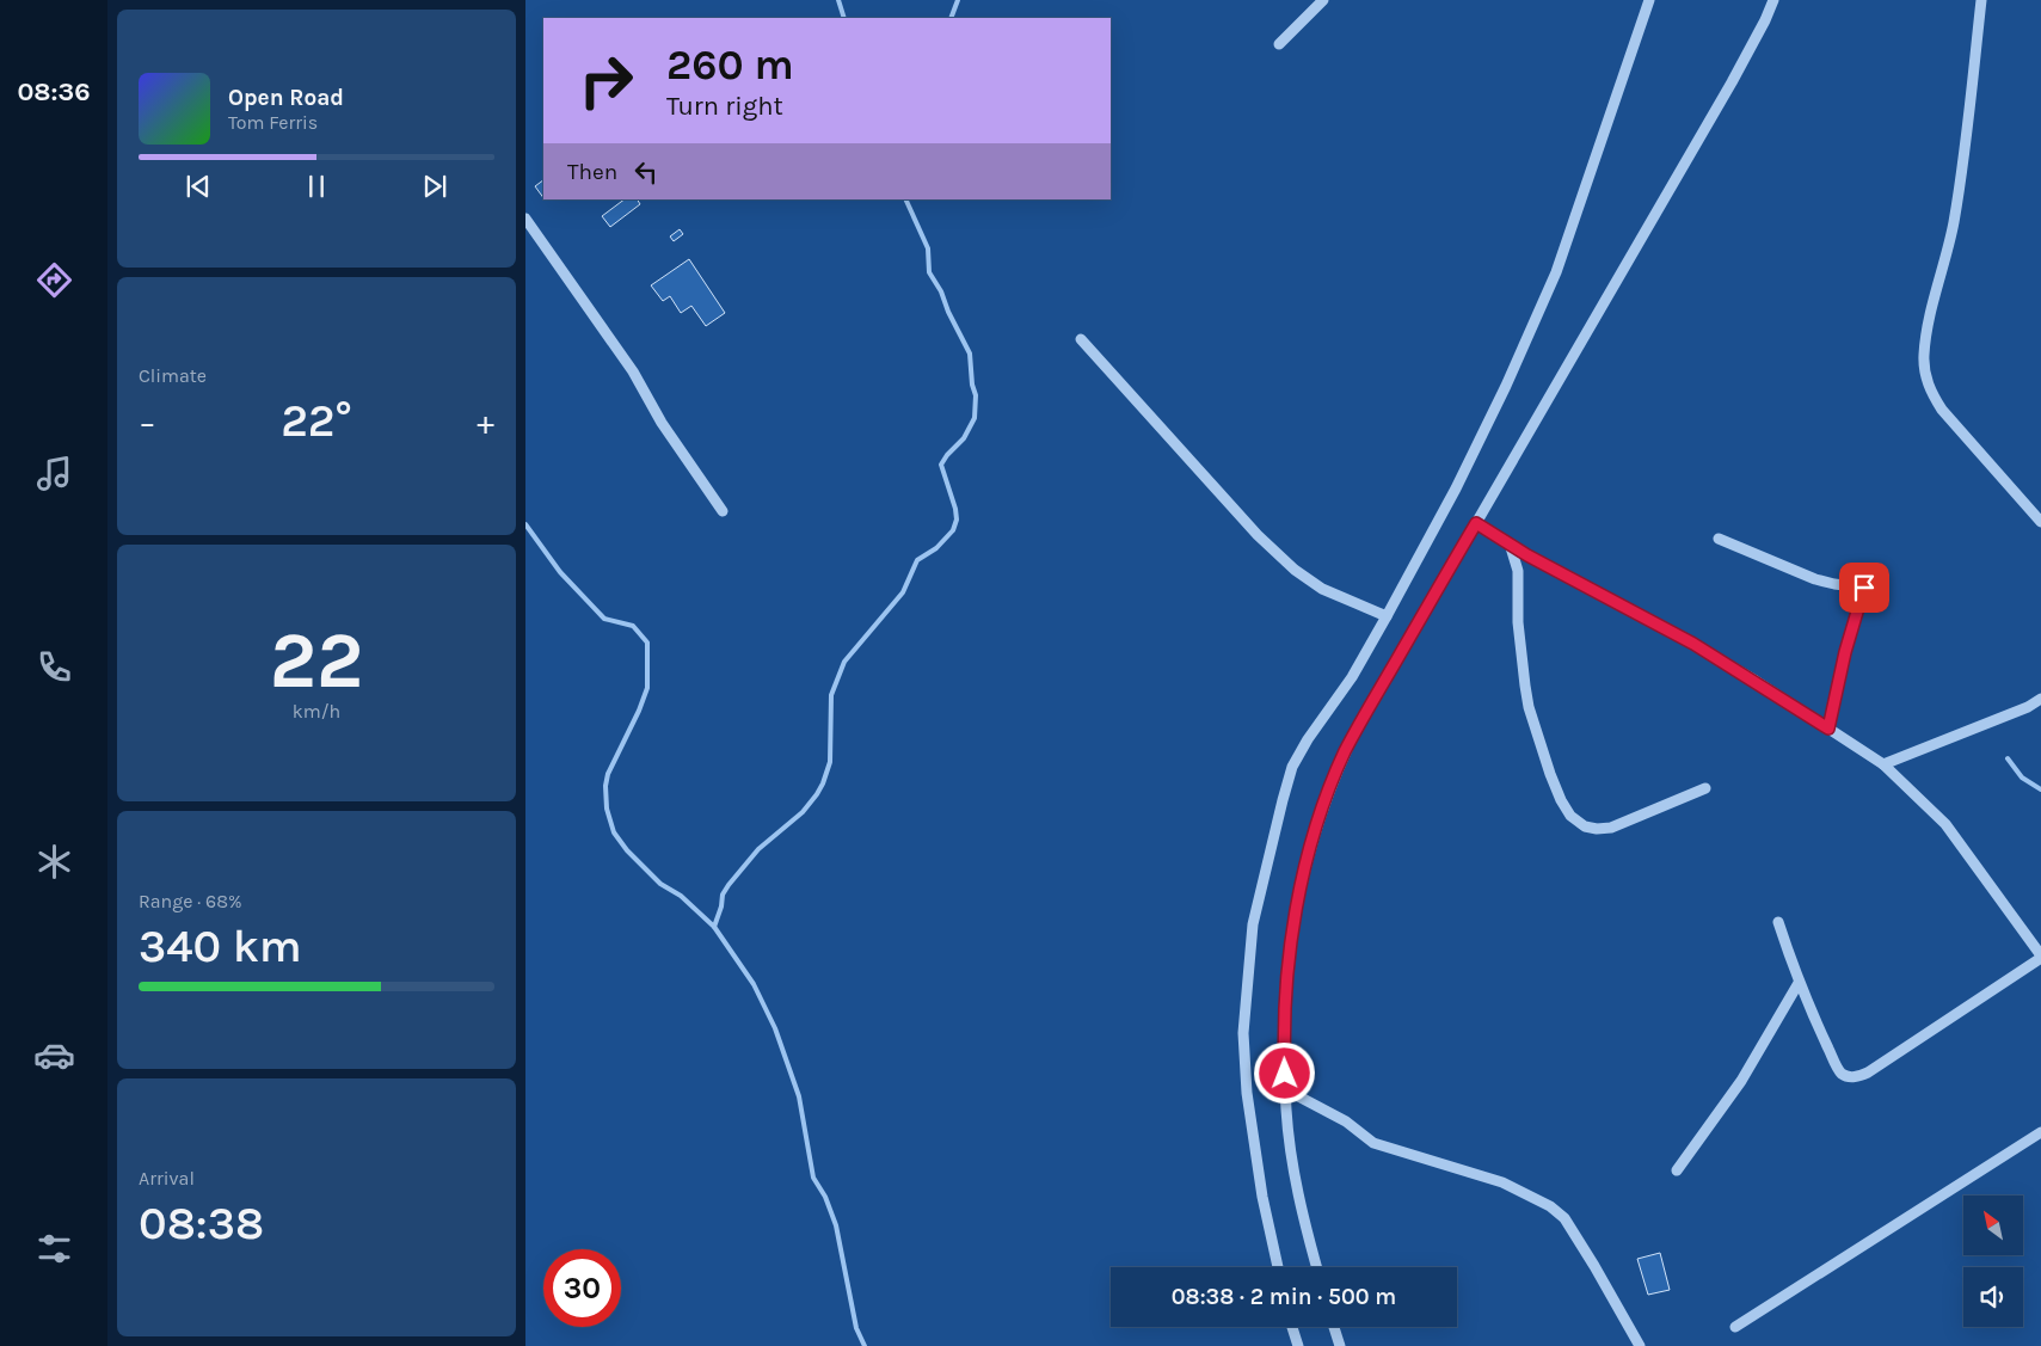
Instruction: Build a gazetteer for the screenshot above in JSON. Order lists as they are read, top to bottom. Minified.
{"north":"top left","page":{"tabs":"08:36","turn":["260 m","Turn right"],"song":["Open Road","Tom Ferris"],"then":"Then","tile":["Climate",["22","km/h"],["Range · 68%","340 km"],["Arrival","08:38"]],"heat":["−","22°","+"],"limit":"30","trip":"08:38 · 2 min · 500 m"}}
